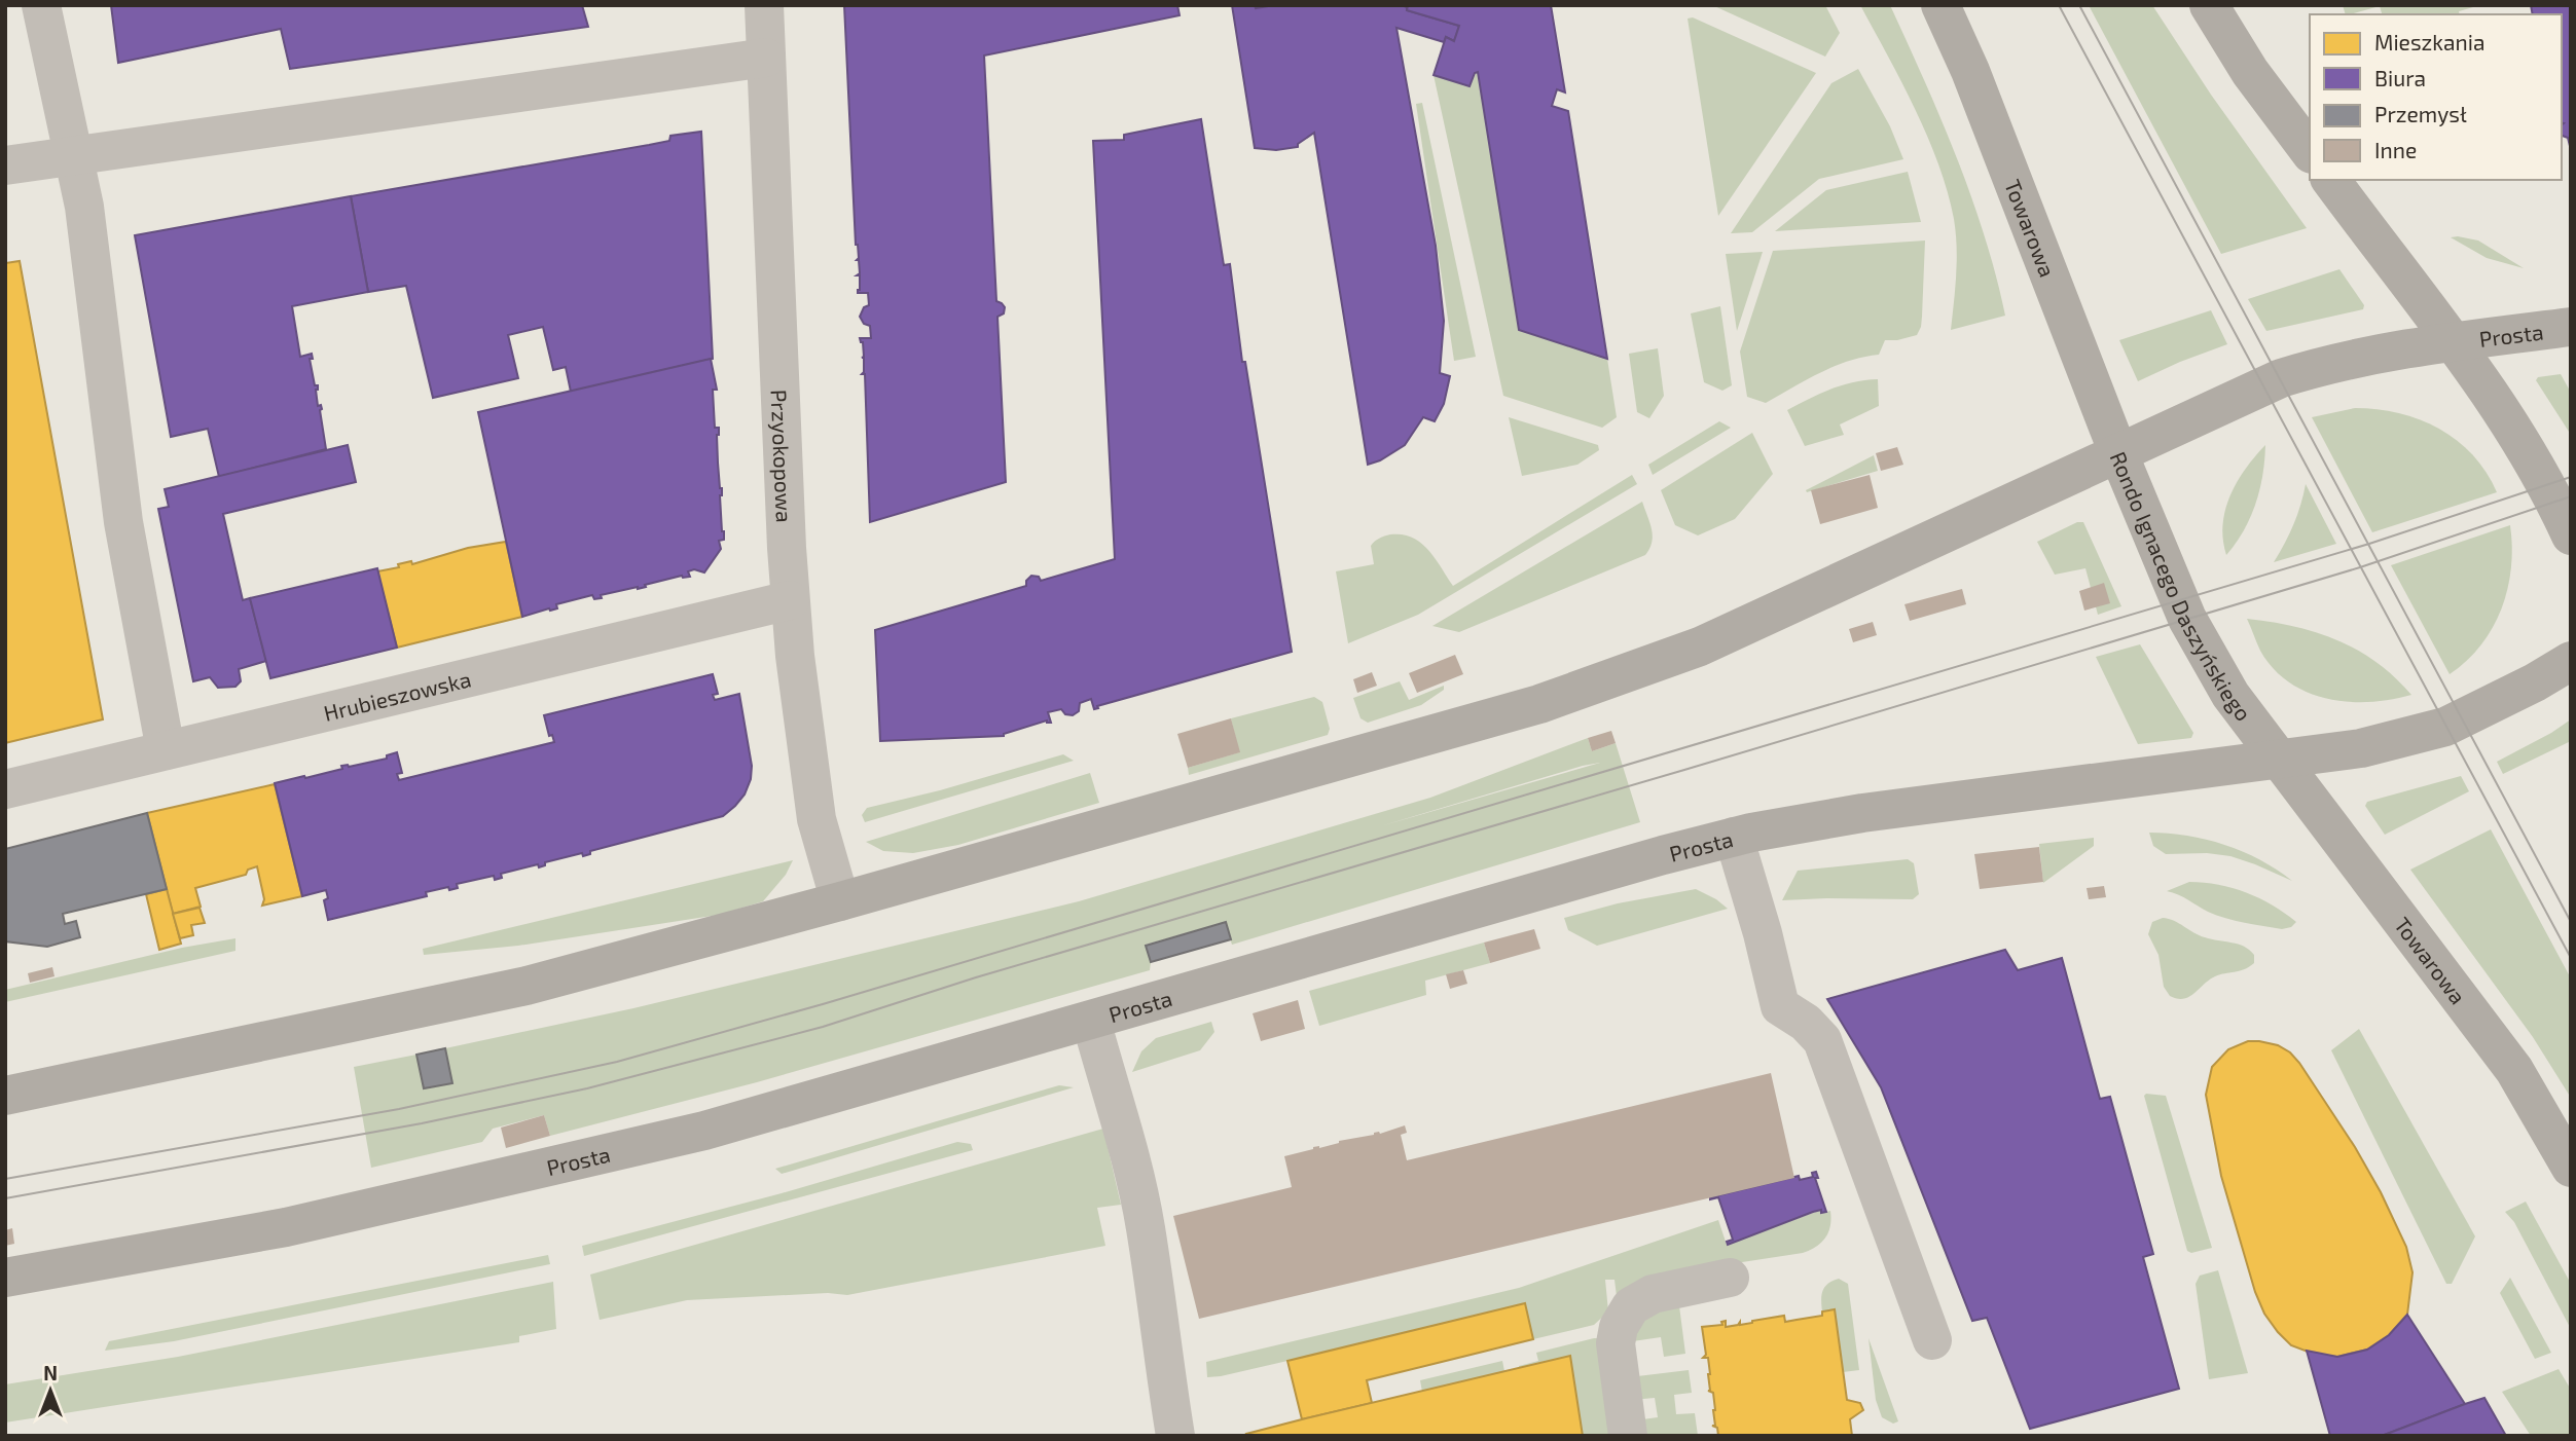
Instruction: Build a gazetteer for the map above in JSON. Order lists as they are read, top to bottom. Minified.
{"streets":{"main road":["Towarowa","Prosta","Rondo Ignacego Daszyńskiego"],"street":["Przyokopowa","Hrubieszowska"]},"crossings":[["Towarowa","Prosta"],["Towarowa","Rondo Ignacego Daszyńskiego"],["Prosta","Rondo Ignacego Daszyńskiego"],["Przyokopowa","Hrubieszowska"]],"legend":["Mieszkania","Biura","Przemysł","Inne"],"north":"top"}
